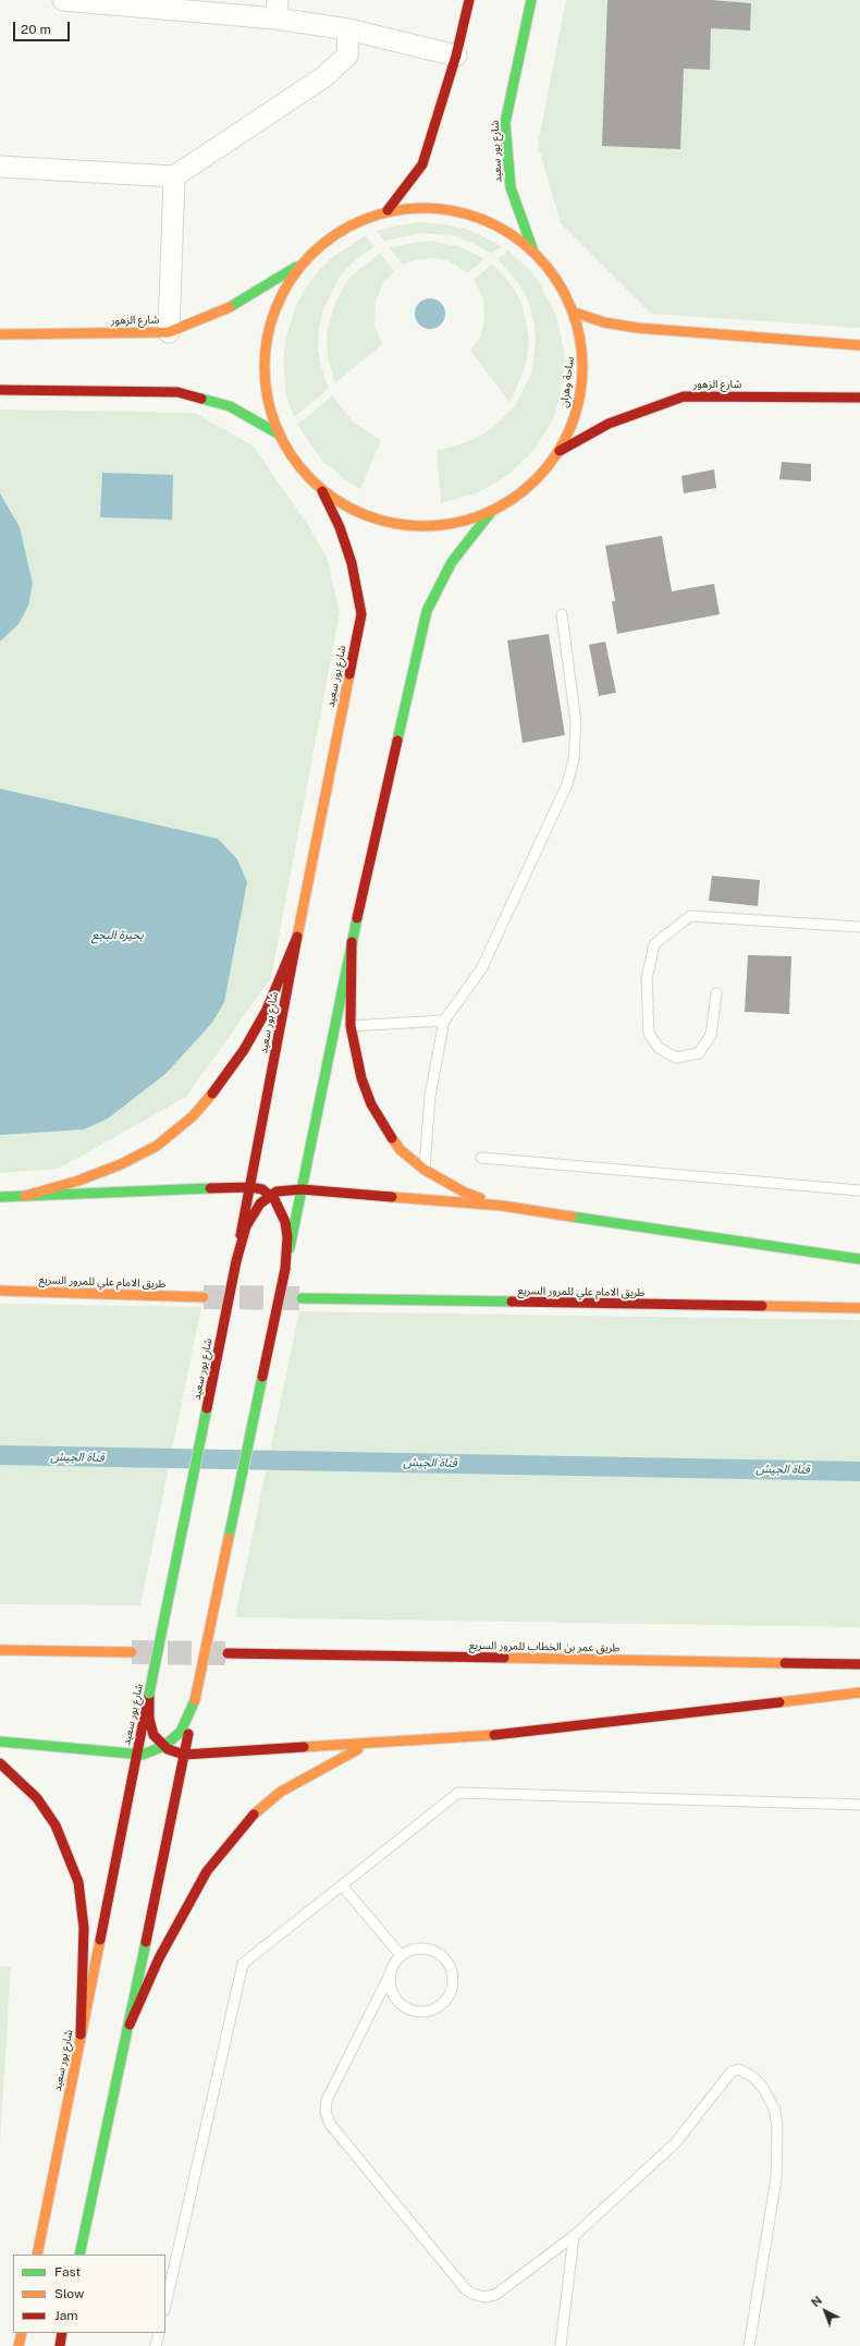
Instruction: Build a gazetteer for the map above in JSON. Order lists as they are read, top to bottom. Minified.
{"streets":{"main road":["شارع بور سعيد","شارع الزهور","ساحة وهران","طريق الامام علي للمرور السريع","طريق عمر بن الخطاب للمرور السريع"]},"crossings":[["شارع بور سعيد","ساحة وهران"],["شارع الزهور","ساحة وهران"]],"water":["بحيرة البجع","قناة الجيش"],"legend":["Fast","Slow","Jam"],"scale_bar":"20 m","north":"top left"}
